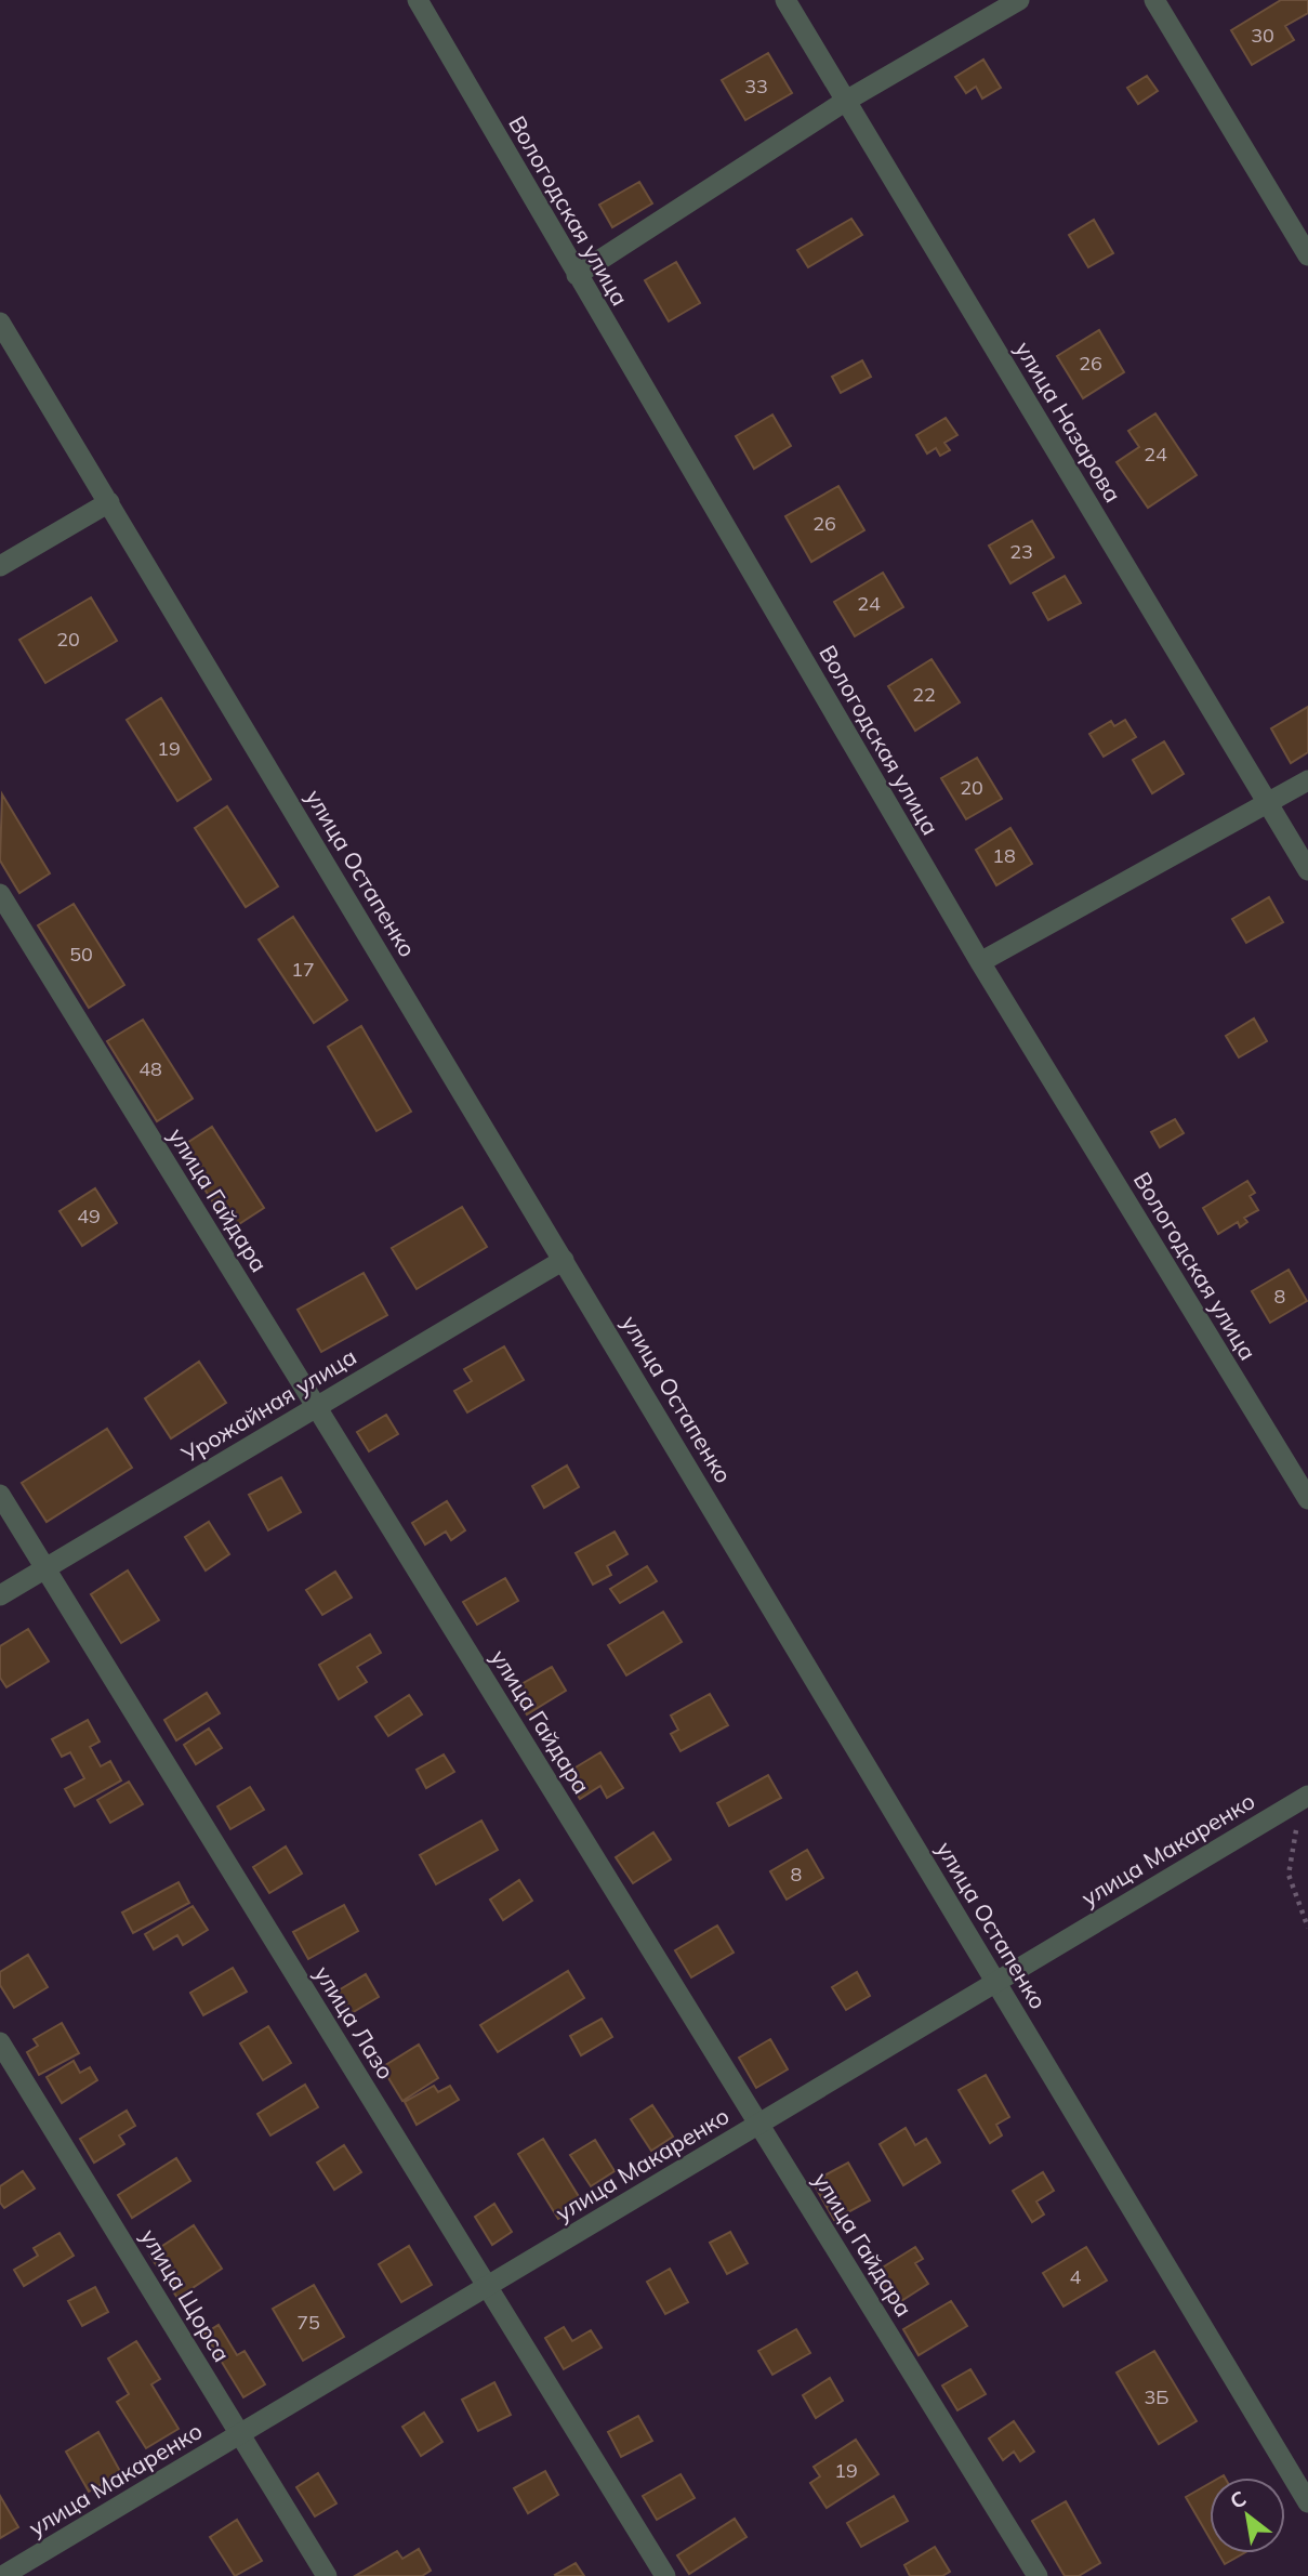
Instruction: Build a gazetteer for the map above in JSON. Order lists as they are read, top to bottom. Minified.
{"streets":{"street":["Вологодская улица","улица Назарова","улица Остапенко","улица Гайдара","Урожайная улица","улица Макаренко","улица Лазо","улица Щорса"]},"crossings":[["улица Остапенко","Урожайная улица"],["улица Остапенко","улица Макаренко"],["улица Гайдара","Урожайная улица"],["улица Гайдара","улица Макаренко"],["Урожайная улица","улица Лазо"],["улица Макаренко","улица Лазо"],["улица Макаренко","улица Щорса"]],"house_numbers":["30","33","26","24","26","23","24","20","22","19","20","18","50","17","48","49","8","8","4","75","3Б","19"],"north":"top left"}
